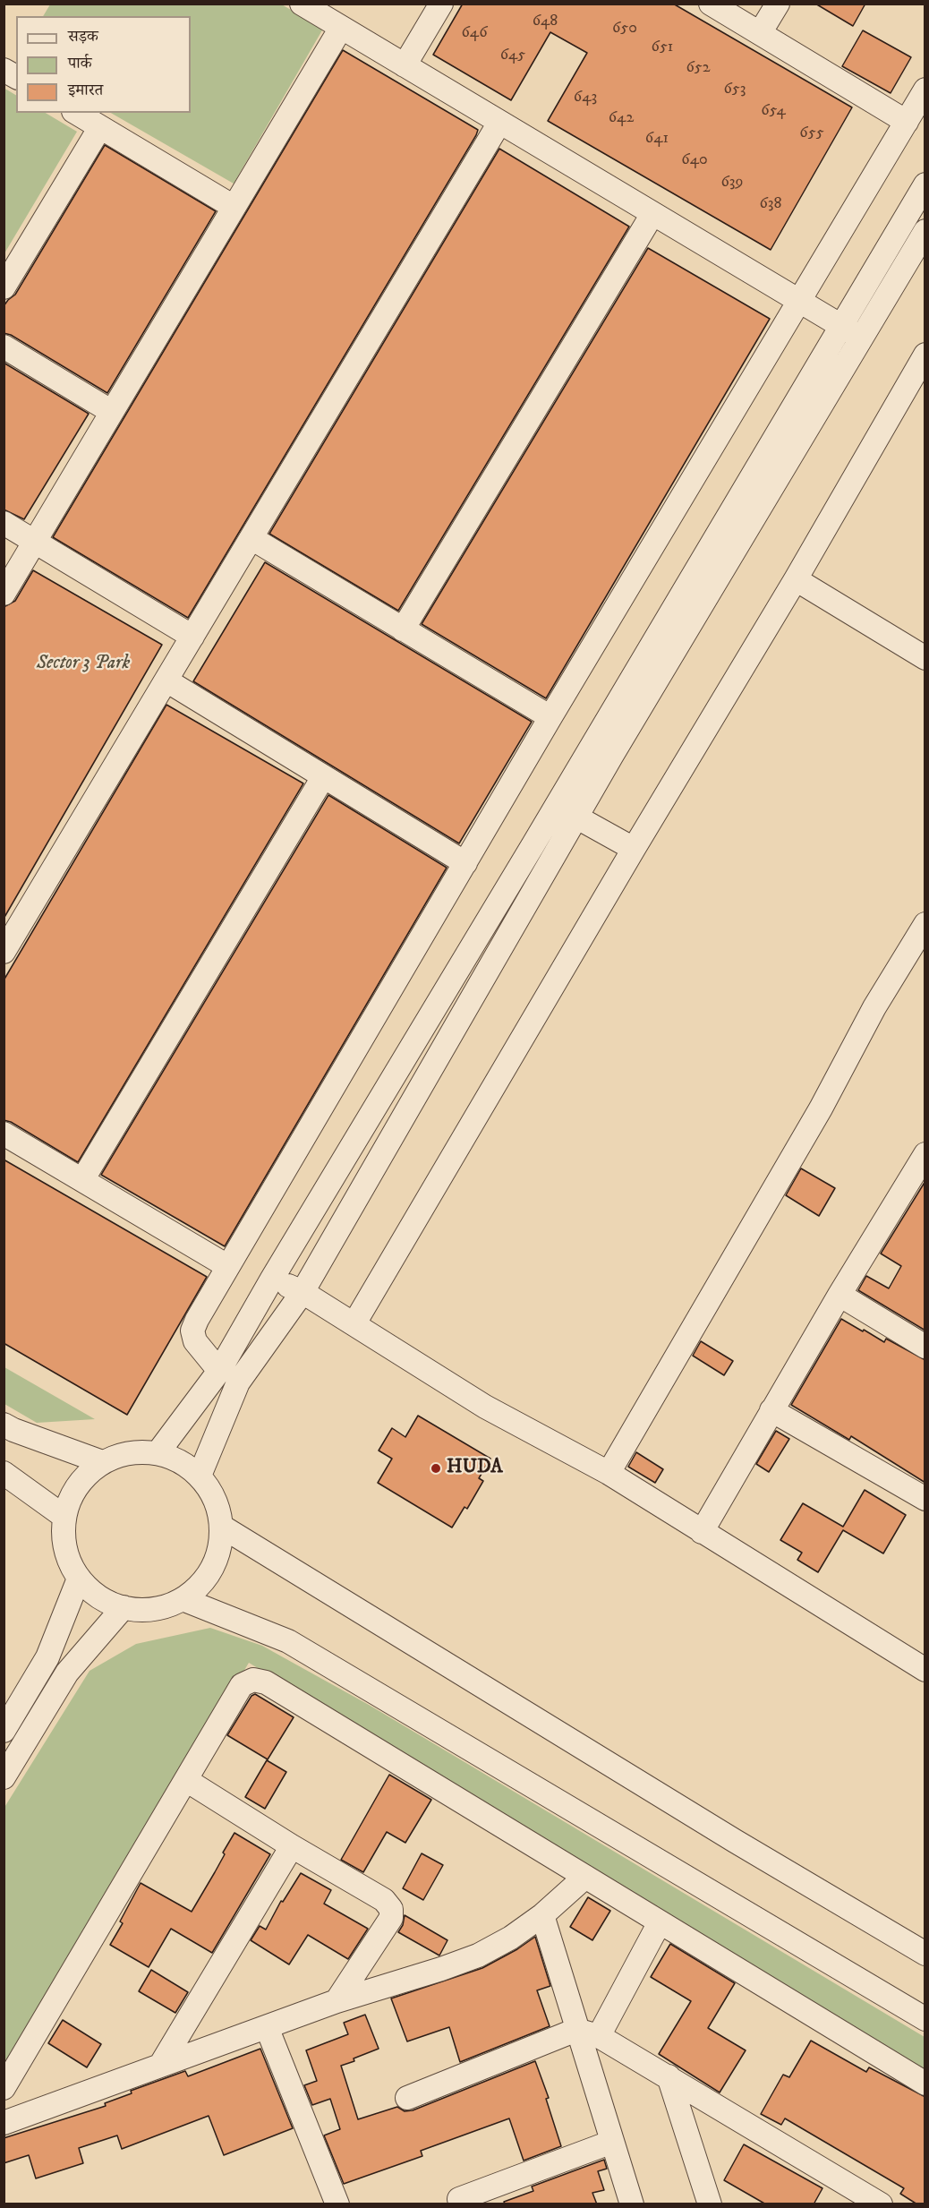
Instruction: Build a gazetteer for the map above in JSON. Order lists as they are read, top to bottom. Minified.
{"parks":["Sector 3 Park"],"places":["HUDA"],"house_numbers":["648","650","646","651","645","652","653","643","654","642","655","641","640","639","638"],"legend":["सड़क","पार्क","इमारत"]}
